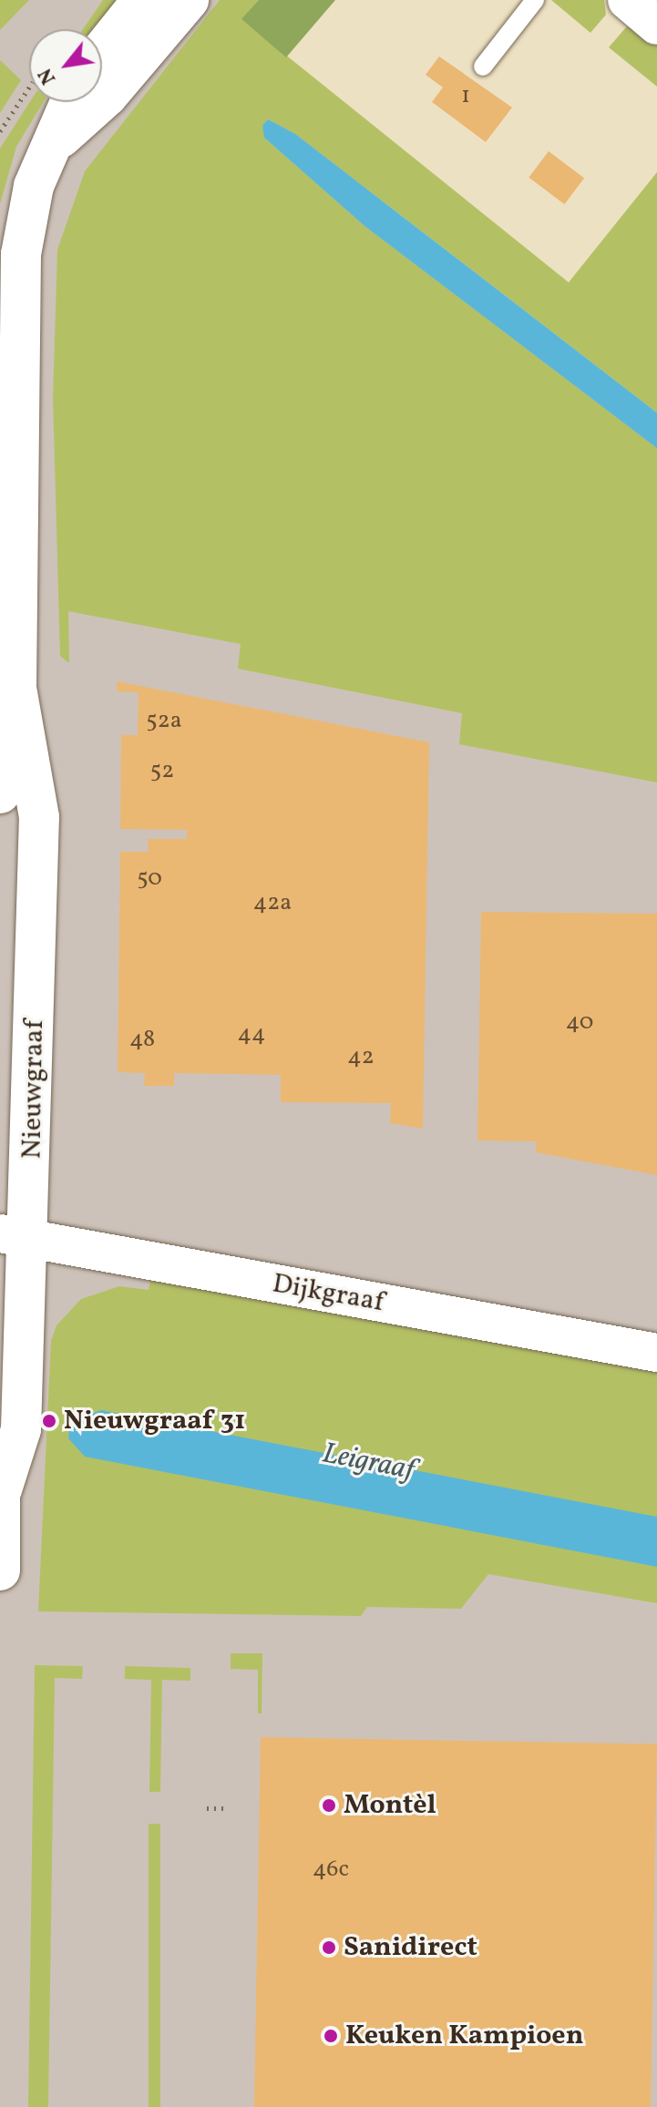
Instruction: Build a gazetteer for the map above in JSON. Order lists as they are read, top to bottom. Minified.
{"streets":{"street":["Nieuwgraaf","Dijkgraaf"]},"crossings":[["Nieuwgraaf","Dijkgraaf"]],"water":["Leigraaf"],"places":["Nieuwgraaf 31","Montèl","Sanidirect","Keuken Kampioen"],"house_numbers":["1","52a","52","50","42a","40","44","48","42","46c"],"north":"bottom left"}
